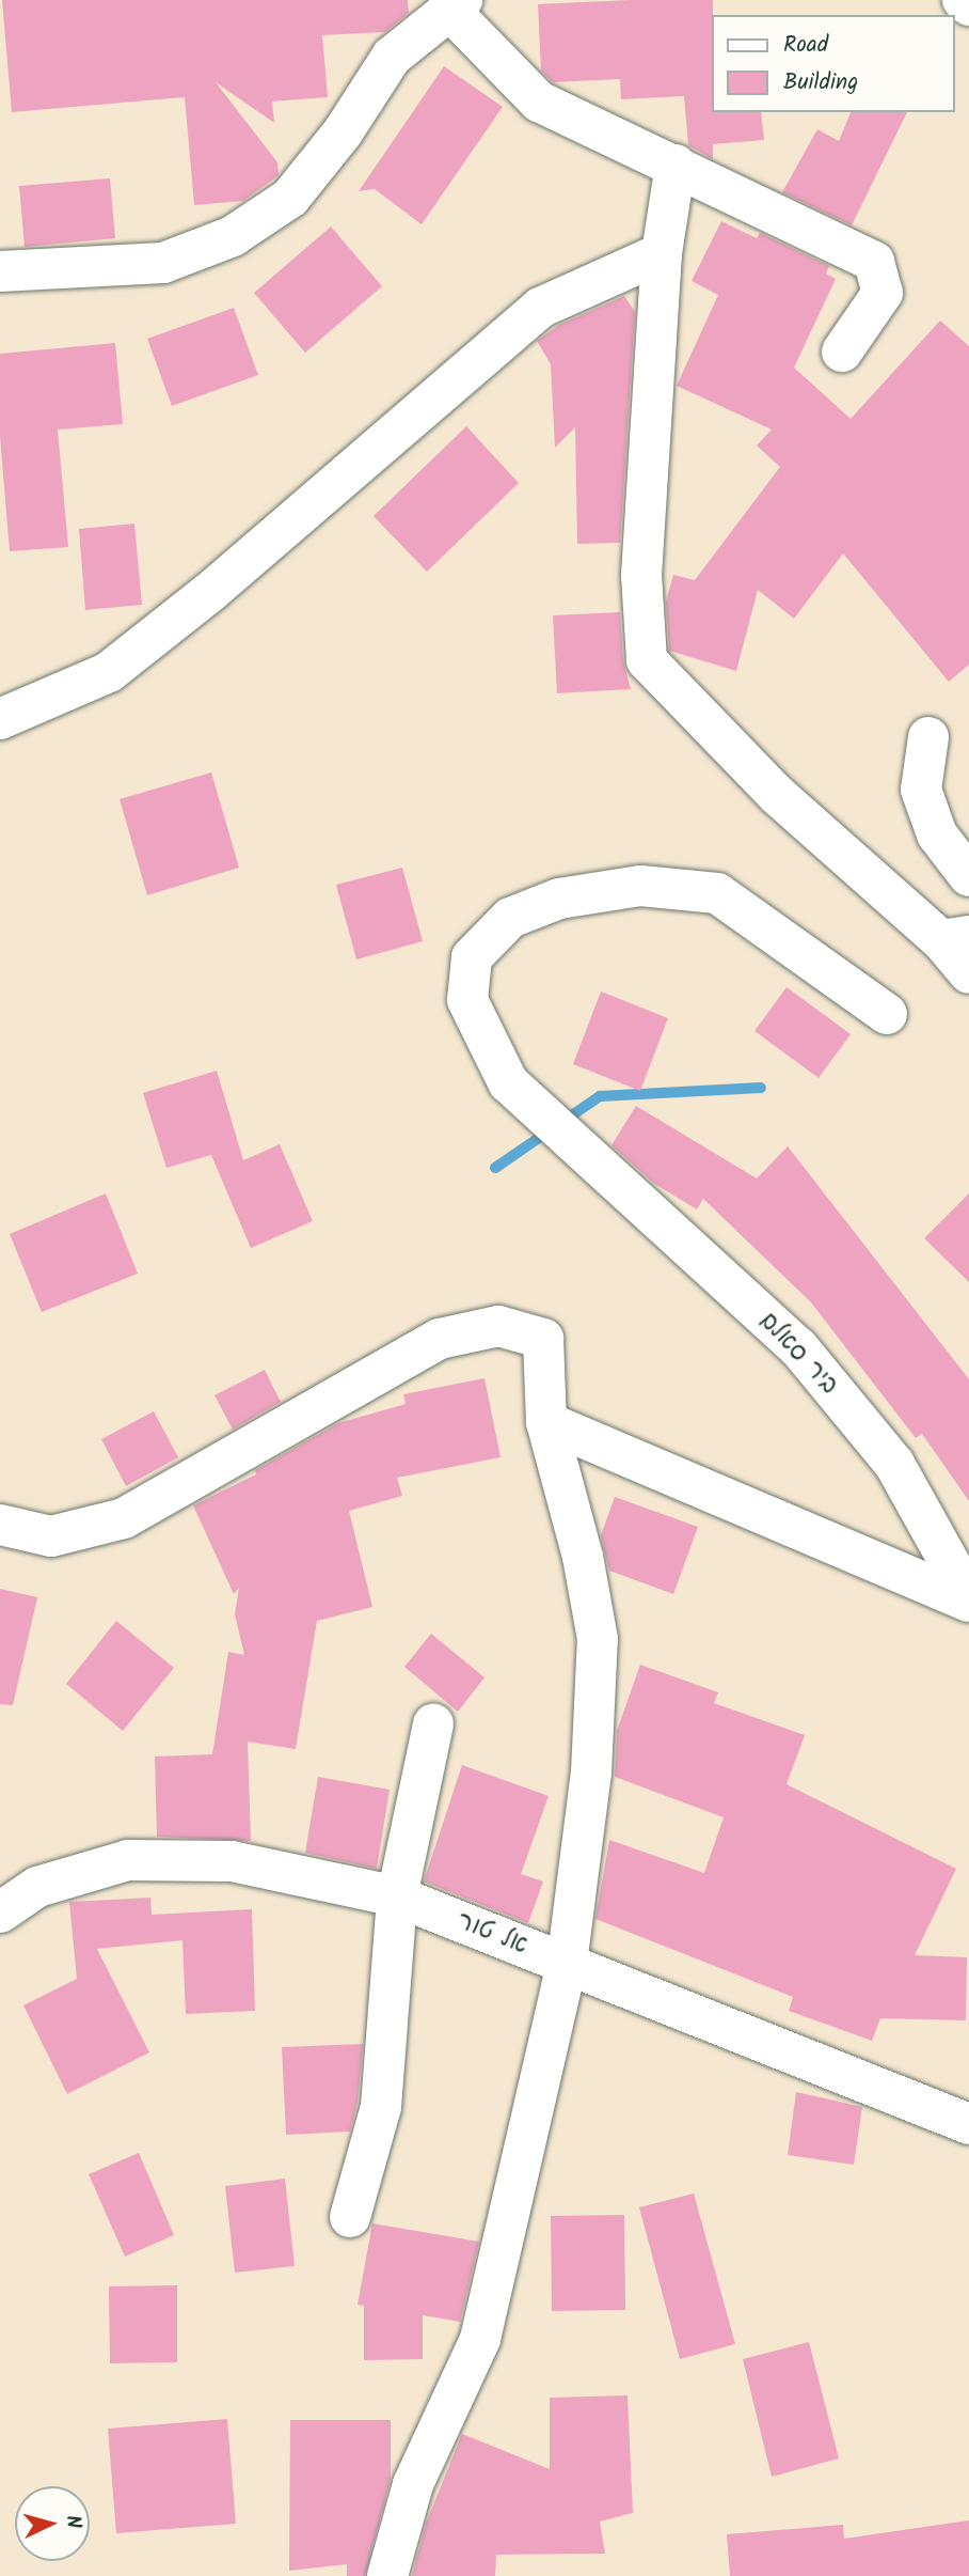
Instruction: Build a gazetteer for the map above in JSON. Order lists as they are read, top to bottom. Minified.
{"streets":{"street":["ביר סאלם","אל טור"]},"legend":["Road","Building"],"north":"right"}
